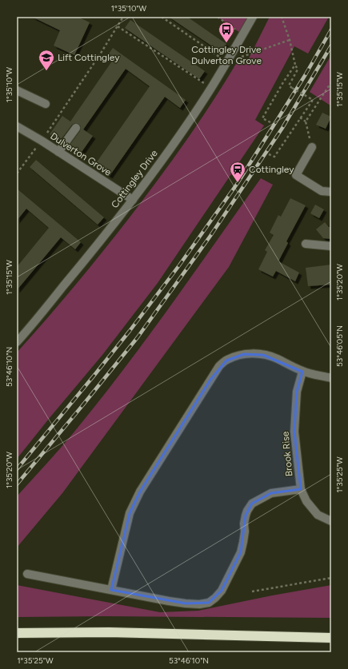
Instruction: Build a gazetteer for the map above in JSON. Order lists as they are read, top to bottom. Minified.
{"streets":{"street":["Dulverton Grove","Cottingley Drive","Brook Rise"]},"crossings":[["Dulverton Grove","Cottingley Drive"]],"places":{"bus stop":["Cottingley Drive Dulverton Grove"],"school or university":["Lift Cottingley"],"station":["Cottingley"]},"coordinates":["1°35'10\"W","1°35'15\"W","1°35'20\"W","53°46'05\"N","53°46'10\"N","1°35'25\"W"]}
